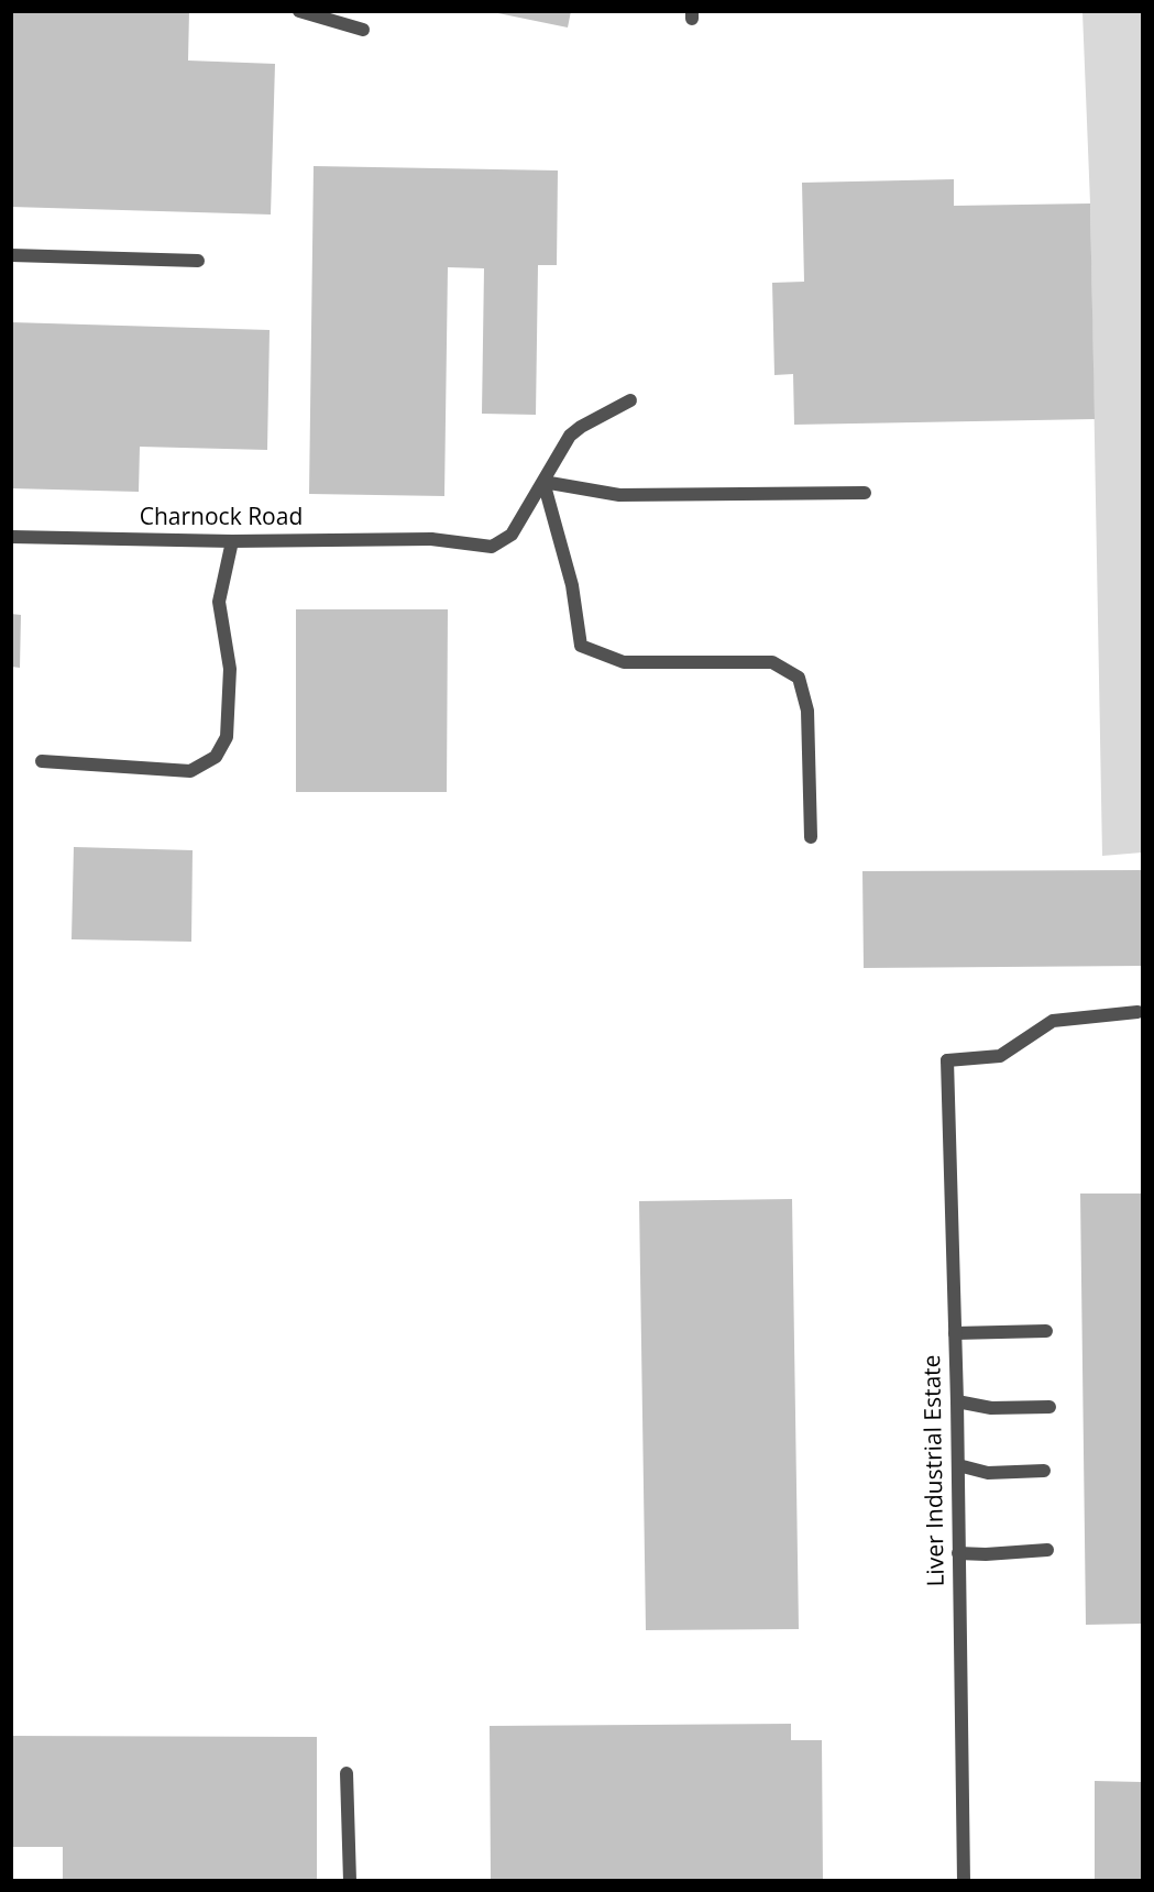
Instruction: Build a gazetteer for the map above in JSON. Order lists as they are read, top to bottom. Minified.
{"streets":{"street":["Charnock Road","Liver Industrial Estate"]}}
